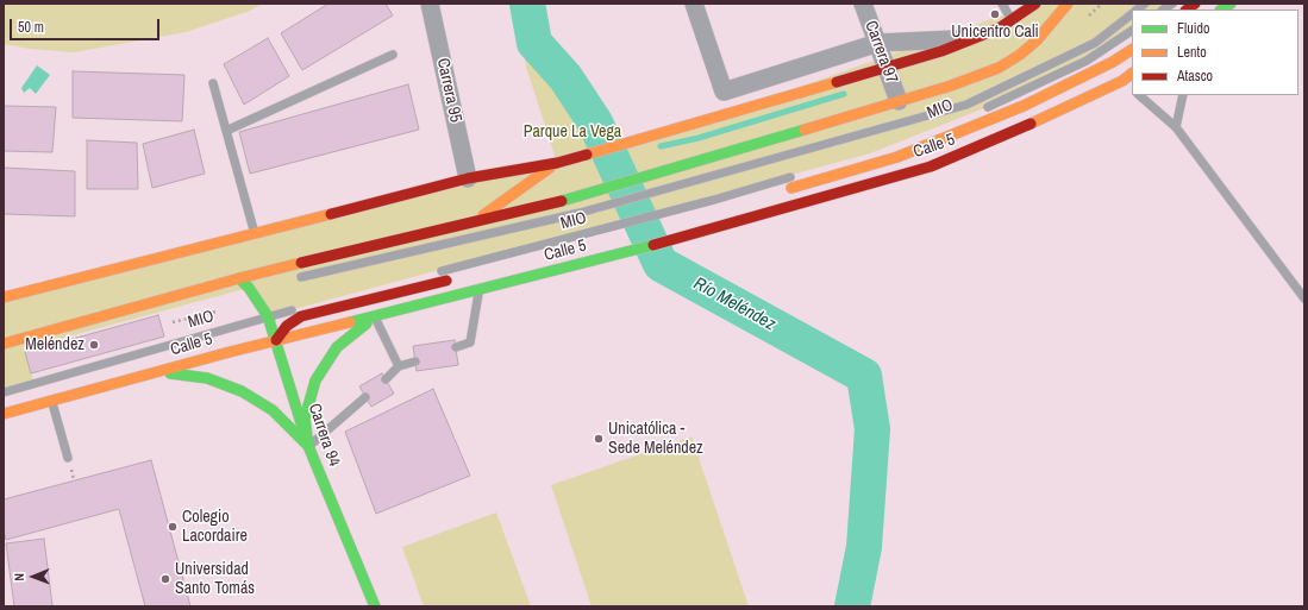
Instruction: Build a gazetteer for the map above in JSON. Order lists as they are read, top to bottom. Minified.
{"streets":{"main road":["Calle 5","Carrera 94"],"street":["Carrera 97","Carrera 95"],"lane":["MIO"]},"crossings":[["MIO","Carrera 94"],["Calle 5","Carrera 94"]],"water":["Río Meléndez"],"parks":["Parque La Vega"],"places":["Unicentro Cali","Meléndez","Unicatólica - Sede Meléndez","Colegio Lacordaire","Universidad Santo Tomás"],"legend":["Fluido","Lento","Atasco"],"scale_bar":"50 m","north":"left"}
